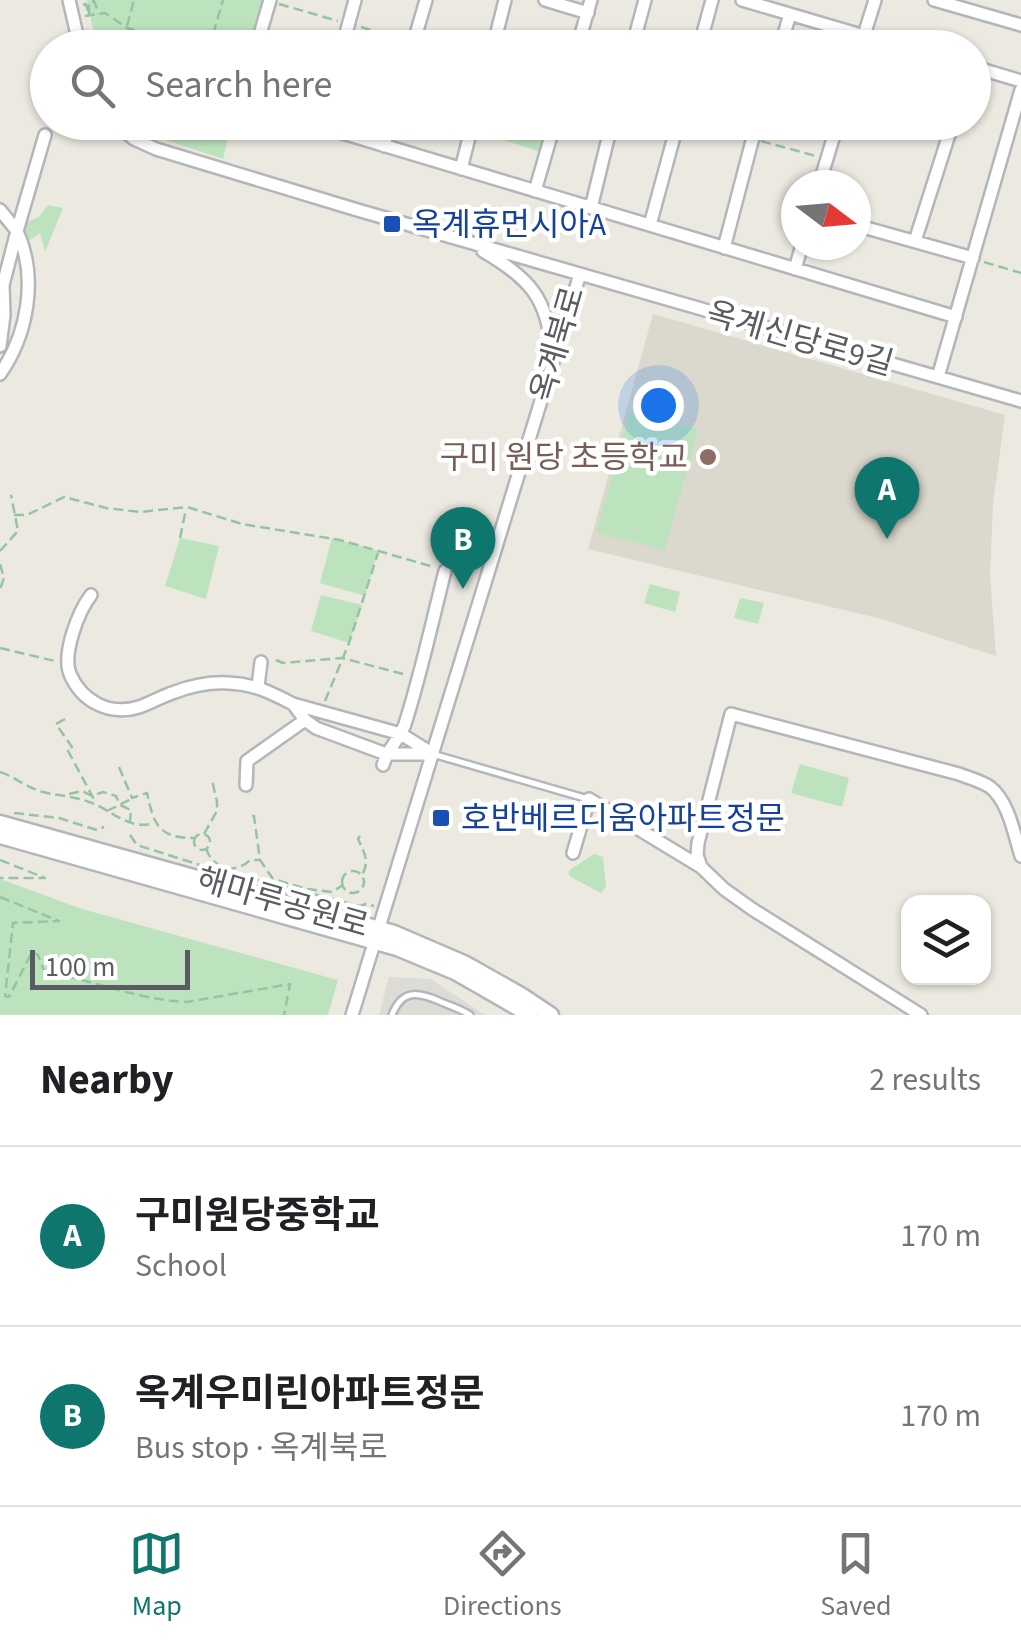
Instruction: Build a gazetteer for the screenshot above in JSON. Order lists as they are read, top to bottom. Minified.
{"streets":{"street":["옥계신당로9길","옥계북로","해마루공원로"]},"crossings":[["옥계신당로9길","옥계북로"],["옥계북로","해마루공원로"]],"places":{"transit":["옥계휴먼시아A","호반베르디움아파트정문"],"other":["구미 원당 초등학교"]},"scale_bar":"100 m","north":"right","page":{"search":"Search here","pins":["A","B"],"scale":"100 m","heading":["Nearby","2 results"],"list":[{"mark":"A","name":"구미원당중학교","note":"School","value":"170 m"},{"mark":"B","name":"옥계우미린아파트정문","note":"Bus stop · 옥계북로","value":"170 m"}],"nav":["Map","Directions","Saved"]}}
